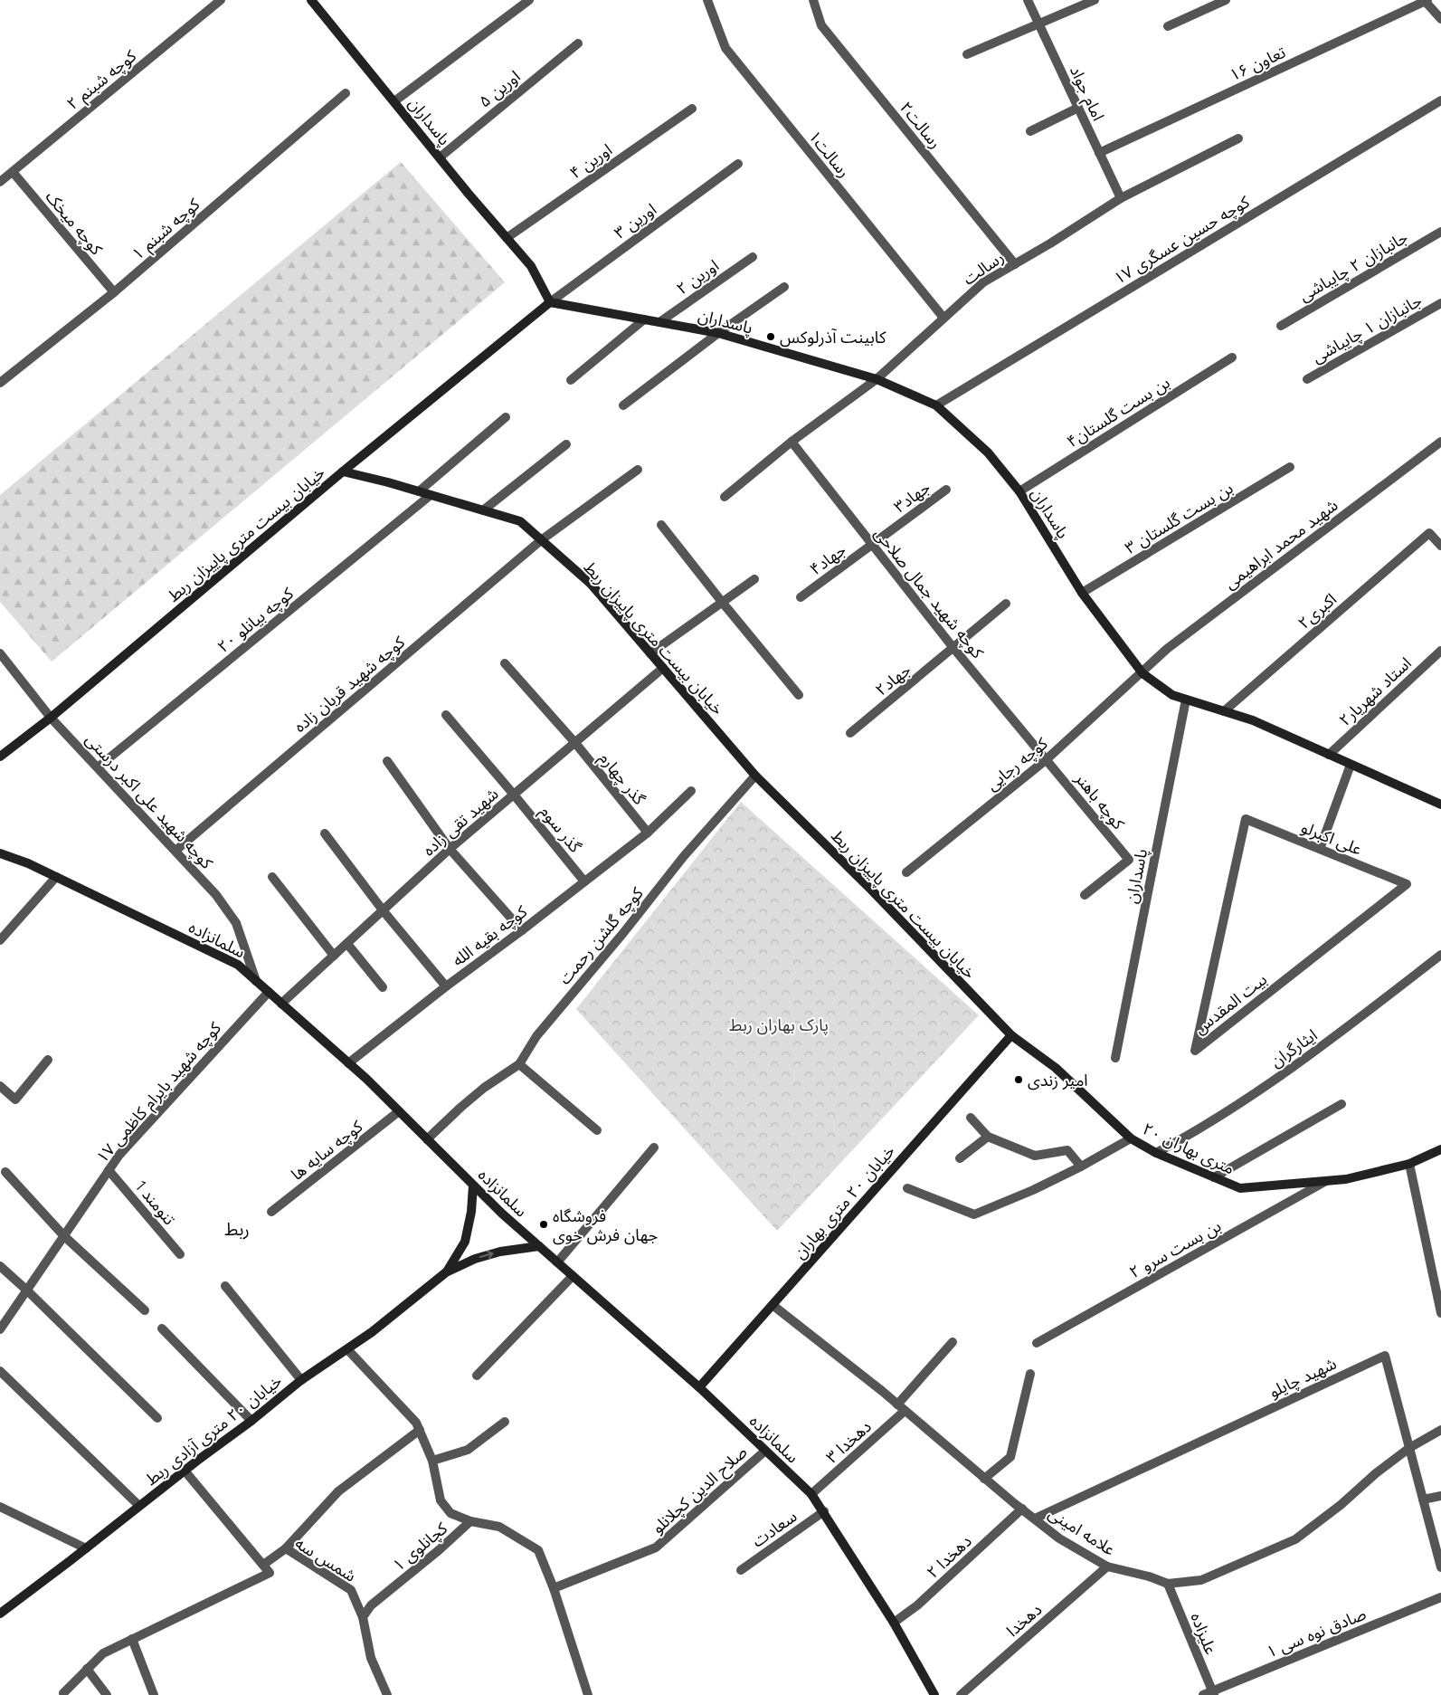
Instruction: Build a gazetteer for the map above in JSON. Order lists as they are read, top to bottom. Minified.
{"streets":{"street":["تعاون ۱۶","کوچه شبنم ۲","اورین ۵","امام جواد","پاسداران","رسالت۲","رسالت۱","اورین ۴","اورین ۳","کوچه میخک","کوچه شبنم ۱","کوچه حسین عسگری ۱۷","جانبازان ۲ چایباشی","رسالت","اورین ۲","جانبازان ۱ چایباشی","بن بست گلستان۴","جهاد۳","بن بست گلستان ۳","خیابان بیست متری پاییزان ربط","شهید محمد ابراهیمی","جهاد۴","کوچه شهید جمال صلاحی","اکبری۲","کوچه بیانلو ۲۰","جهاد۲","کوچه شهید قربان زاده","استاد شهریار۲","کوچه رجایی","گذر چهارم","کوچه شهید علی اکبر درستی","کوچه باهنر","شهید تقی زاده","گذر سوم","علی اکبرلو","کوچه بقیه الله","کوچه گلشن رحمت","سلمانزاده","بیت المقدس","ایثارگران","کوچه شهید بایرام کاظمی ۱۷","۲۰ متری بهاران","کوچه سایه ها","خیابان ۲۰ متری بهاران","تنومند 1","بن بست سرو ۲","شهید چایلو","خیابان ۲۰ متری آزادی ربط","دهخدا ۳","صلاح الدین کچلانلو","سعادت","علامه امینی","کچانلوی ۱","دهخدا ۲","شمس سه","دهخدا","صادق نوه سی ۱","علیزاده"]},"crossings":[["تعاون ۱۶","امام جواد"],["کوچه شبنم ۲","کوچه میخک"],["اورین ۵","پاسداران"],["امام جواد","رسالت"],["پاسداران","اورین ۴"],["پاسداران","اورین ۳"],["پاسداران","کوچه حسین عسگری ۱۷"],["پاسداران","رسالت"],["پاسداران","اورین ۲"],["پاسداران","بن بست گلستان۴"],["پاسداران","بن بست گلستان ۳"],["پاسداران","شهید محمد ابراهیمی"],["پاسداران","اکبری۲"],["پاسداران","استاد شهریار۲"],["پاسداران","کوچه رجایی"],["رسالت۲","رسالت"],["رسالت۱","رسالت"],["کوچه میخک","کوچه شبنم ۱"],["رسالت","کوچه شهید جمال صلاحی"],["جهاد۳","جهاد۴"],["جهاد۳","کوچه شهید جمال صلاحی"],["خیابان بیست متری پاییزان ربط","کوچه بیانلو ۲۰"],["خیابان بیست متری پاییزان ربط","کوچه شهید قربان زاده"],["خیابان بیست متری پاییزان ربط","کوچه شهید علی اکبر درستی"],["خیابان بیست متری پاییزان ربط","شهید تقی زاده"],["خیابان بیست متری پاییزان ربط","کوچه گلشن رحمت"],["خیابان بیست متری پاییزان ربط","۲۰ متری بهاران"],["خیابان بیست متری پاییزان ربط","خیابان ۲۰ متری بهاران"],["شهید محمد ابراهیمی","کوچه رجایی"],["جهاد۴","کوچه شهید جمال صلاحی"],["کوچه شهید جمال صلاحی","جهاد۲"],["کوچه شهید جمال صلاحی","کوچه رجایی"],["کوچه شهید جمال صلاحی","کوچه باهنر"],["کوچه بیانلو ۲۰","کوچه شهید علی اکبر درستی"],["کوچه شهید قربان زاده","کوچه شهید علی اکبر درستی"],["کوچه رجایی","کوچه باهنر"],["گذر چهارم","شهید تقی زاده"],["گذر چهارم","کوچه بقیه الله"],["کوچه شهید علی اکبر درستی","سلمانزاده"],["شهید تقی زاده","گذر سوم"],["شهید تقی زاده","سلمانزاده"],["گذر سوم","کوچه بقیه الله"],["علی اکبرلو","بیت المقدس"],["کوچه بقیه الله","سلمانزاده"],["کوچه گلشن رحمت","سلمانزاده"],["سلمانزاده","کوچه شهید بایرام کاظمی ۱۷"],["سلمانزاده","کوچه سایه ها"],["سلمانزاده","خیابان ۲۰ متری بهاران"],["سلمانزاده","دهخدا ۳"],["سلمانزاده","صلاح الدین کچلانلو"],["سلمانزاده","سعادت"],["سلمانزاده","دهخدا ۲"],["ایثارگران","۲۰ متری بهاران"],["کوچه شهید بایرام کاظمی ۱۷","تنومند 1"],["۲۰ متری بهاران","خیابان ۲۰ متری بهاران"],["۲۰ متری بهاران","بن بست سرو ۲"],["خیابان ۲۰ متری بهاران","علامه امینی"],["شهید چایلو","علامه امینی"],["دهخدا ۳","علامه امینی"],["صلاح الدین کچلانلو","کچانلوی ۱"],["علامه امینی","دهخدا ۲"],["علامه امینی","دهخدا"],["علامه امینی","علیزاده"],["کچانلوی ۱","شمس سه"],["صادق نوه سی ۱","علیزاده"]],"districts":["ربط"],"parks":["پارک بهاران ربط"],"places":["کابینت آذرلوکس","امیر زندی","فروشگاه جهان فرش خوی"]}
